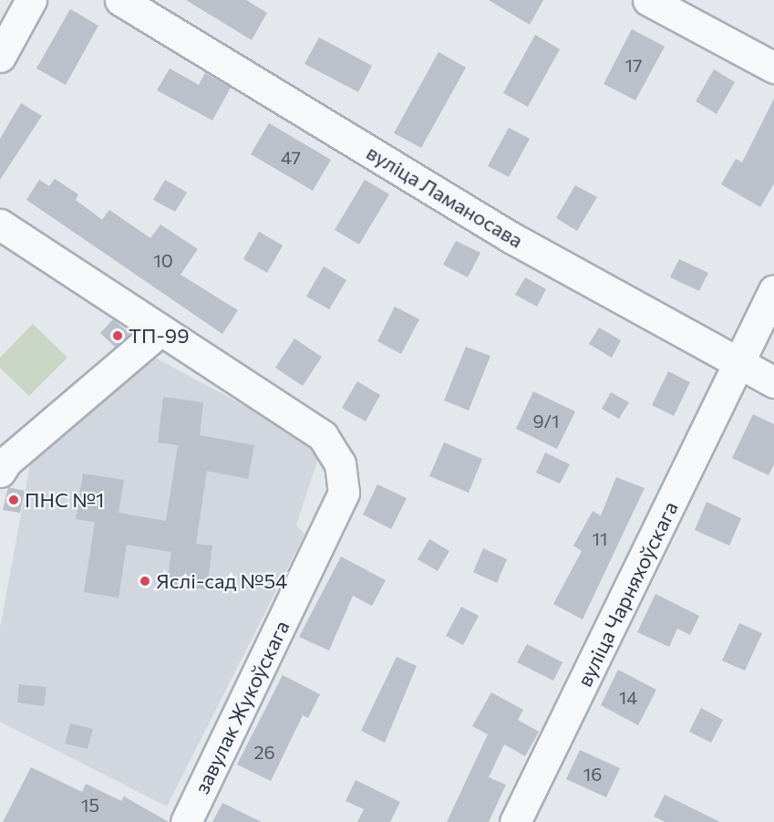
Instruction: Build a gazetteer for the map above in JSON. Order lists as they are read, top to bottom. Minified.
{"streets":{"street":["вуліца Ламаносава","вуліца Чарняхоўскага","завулак Жукоўскага"]},"crossings":[["вуліца Ламаносава","вуліца Чарняхоўскага"]],"places":["ТП-99","ПНС №1","Яслі-сад №54"],"house_numbers":["17","47","10","9/1","11","14","26","16","15"]}
